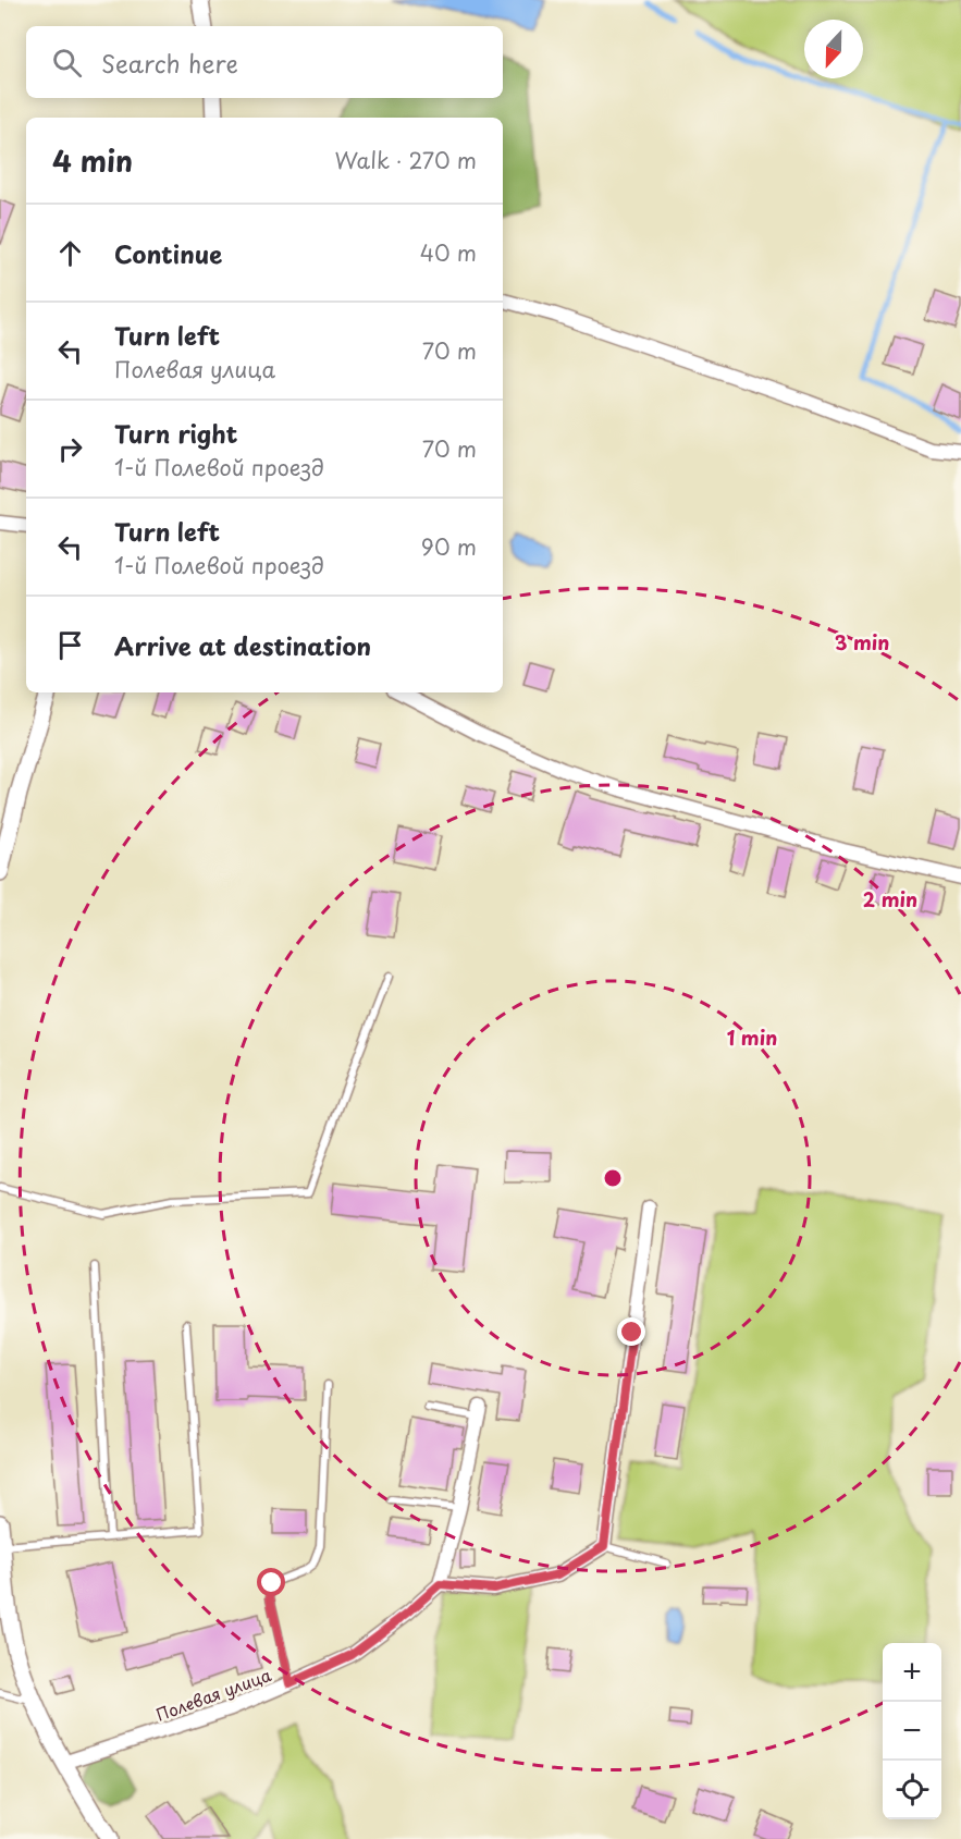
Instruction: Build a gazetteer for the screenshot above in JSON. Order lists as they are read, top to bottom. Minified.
{"streets":{"street":["Полевая улица"]},"north":"bottom","page":{"search":"Search here","heading":["4 min","Walk · 270 m"],"list":[["Continue","40 m"],["Turn left","Полевая улица","70 m"],["Turn right","1-й Полевой проезд","70 m"],["Turn left","1-й Полевой проезд","90 m"],"Arrive at destination"],"map_buttons":["+","−"]},"rings":["3 min","2 min","1 min"]}
